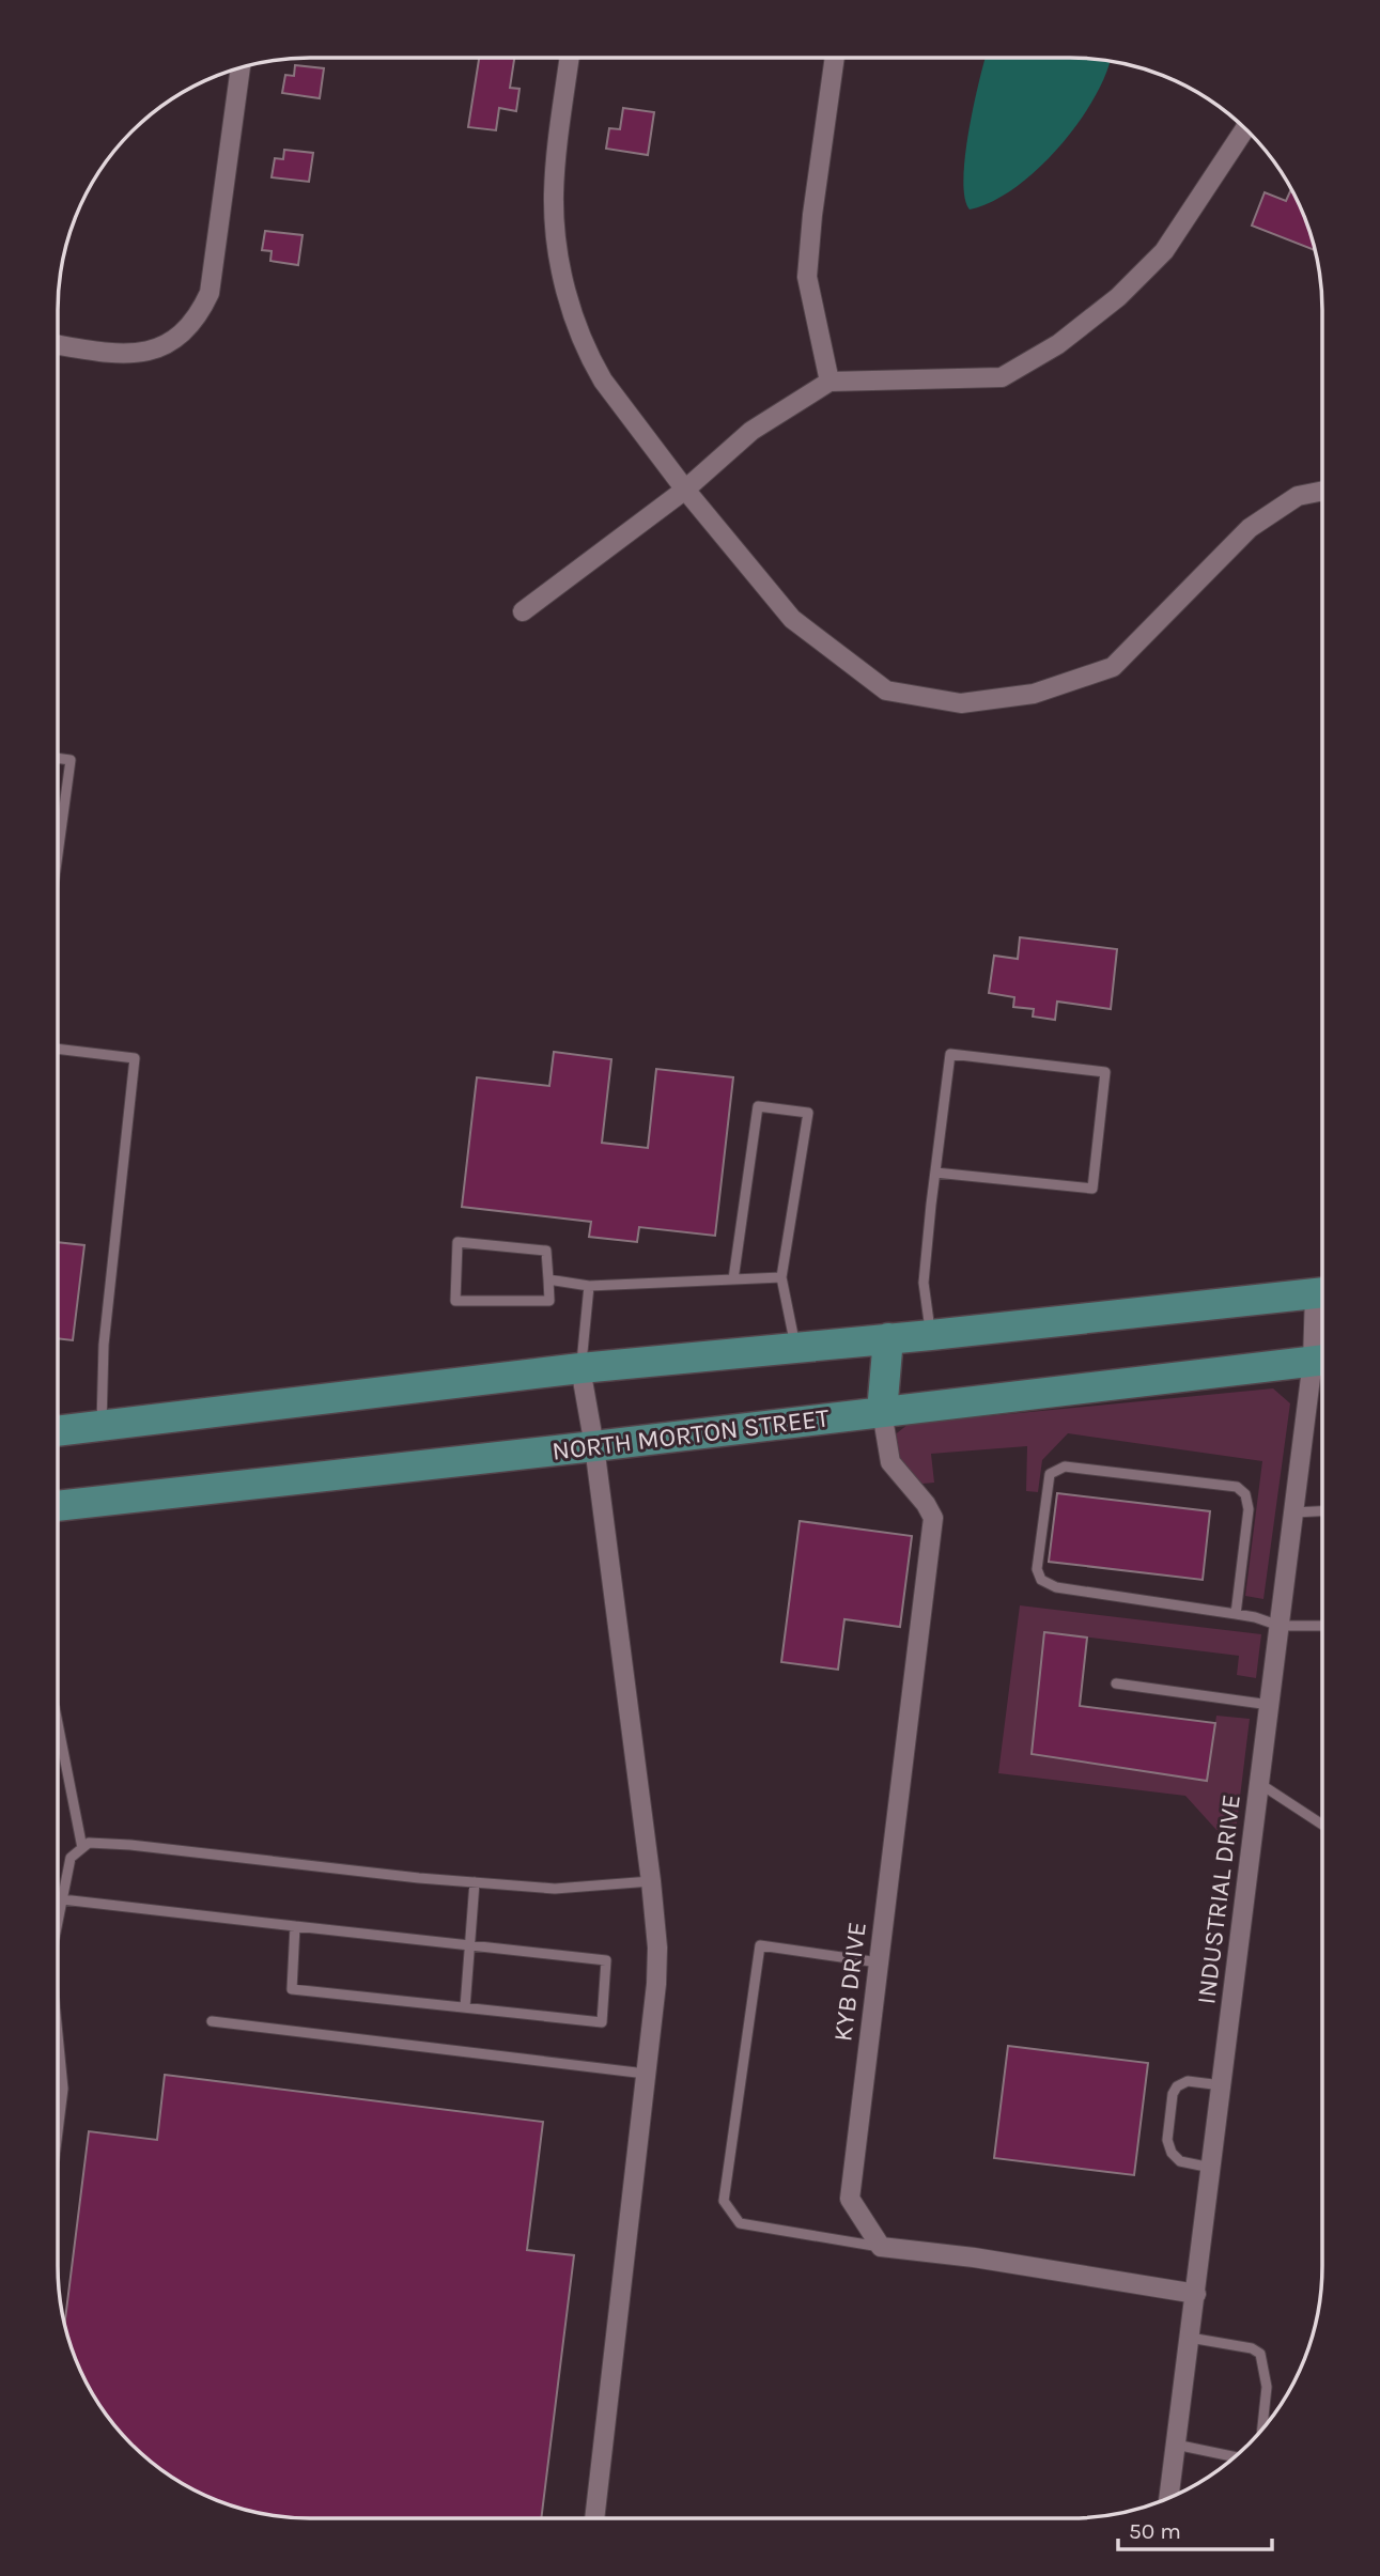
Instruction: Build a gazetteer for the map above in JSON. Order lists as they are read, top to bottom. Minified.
{"streets":{"main road":["NORTH MORTON STREET"],"street":["INDUSTRIAL DRIVE","KYB DRIVE"]},"crossings":[["NORTH MORTON STREET","KYB DRIVE"]],"scale_bar":"50 m"}
